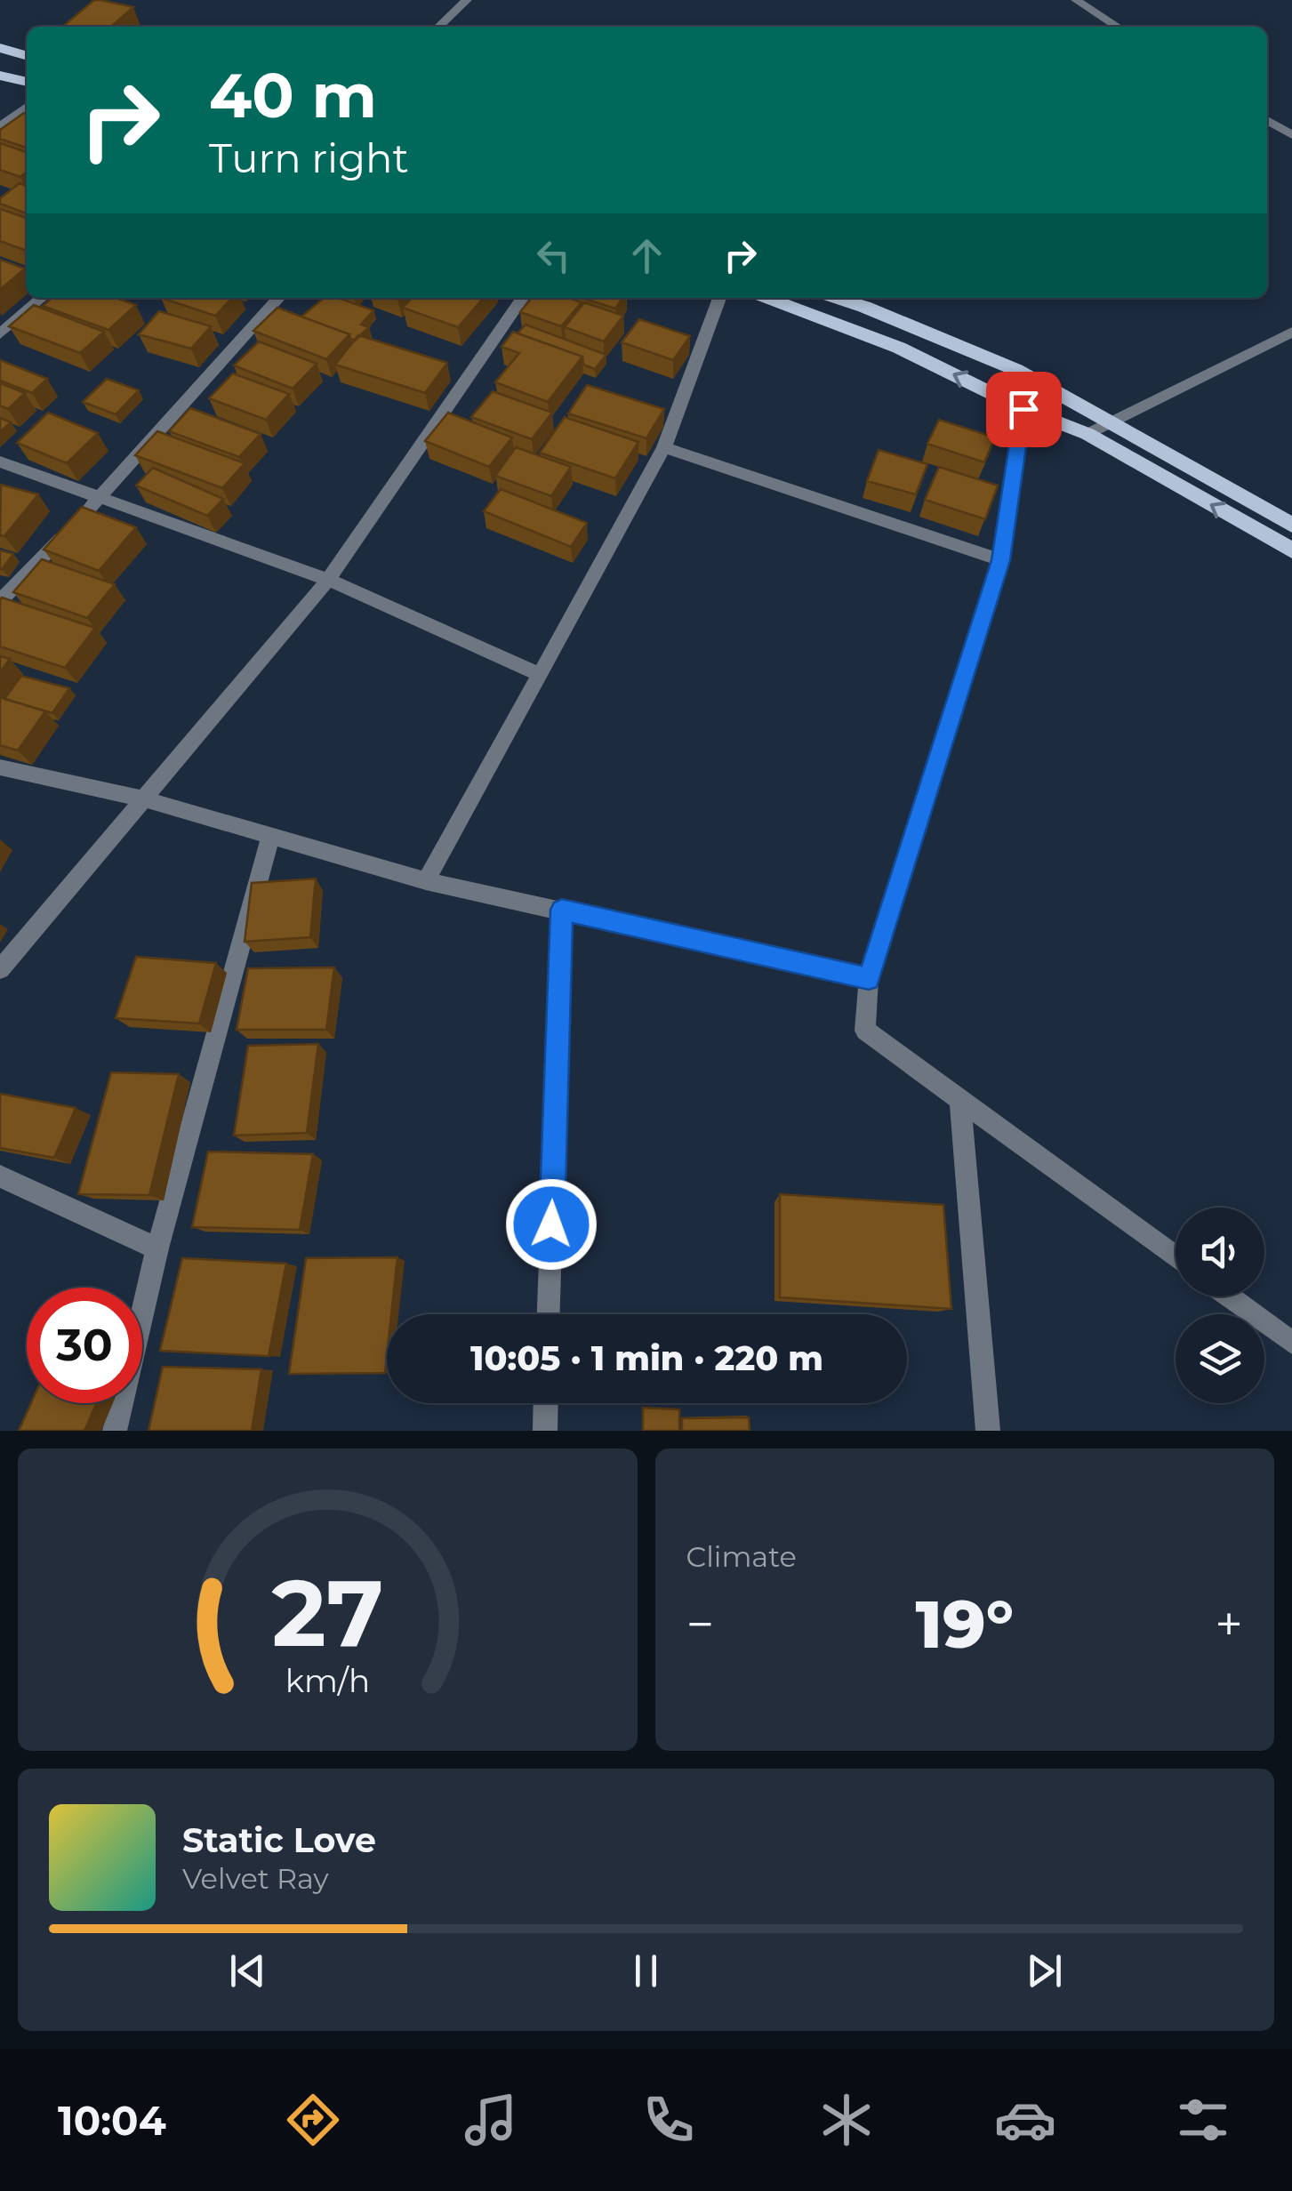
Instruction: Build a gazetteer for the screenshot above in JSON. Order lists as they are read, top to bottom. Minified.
{"page":{"turn":["40 m","Turn right"],"limit":"30","trip":"10:05 · 1 min · 220 m","tile":"Climate","heat":["−","19°","+"],"song":["Static Love","Velvet Ray"],"tabs":"10:04","gauge":["27","km/h"]}}
